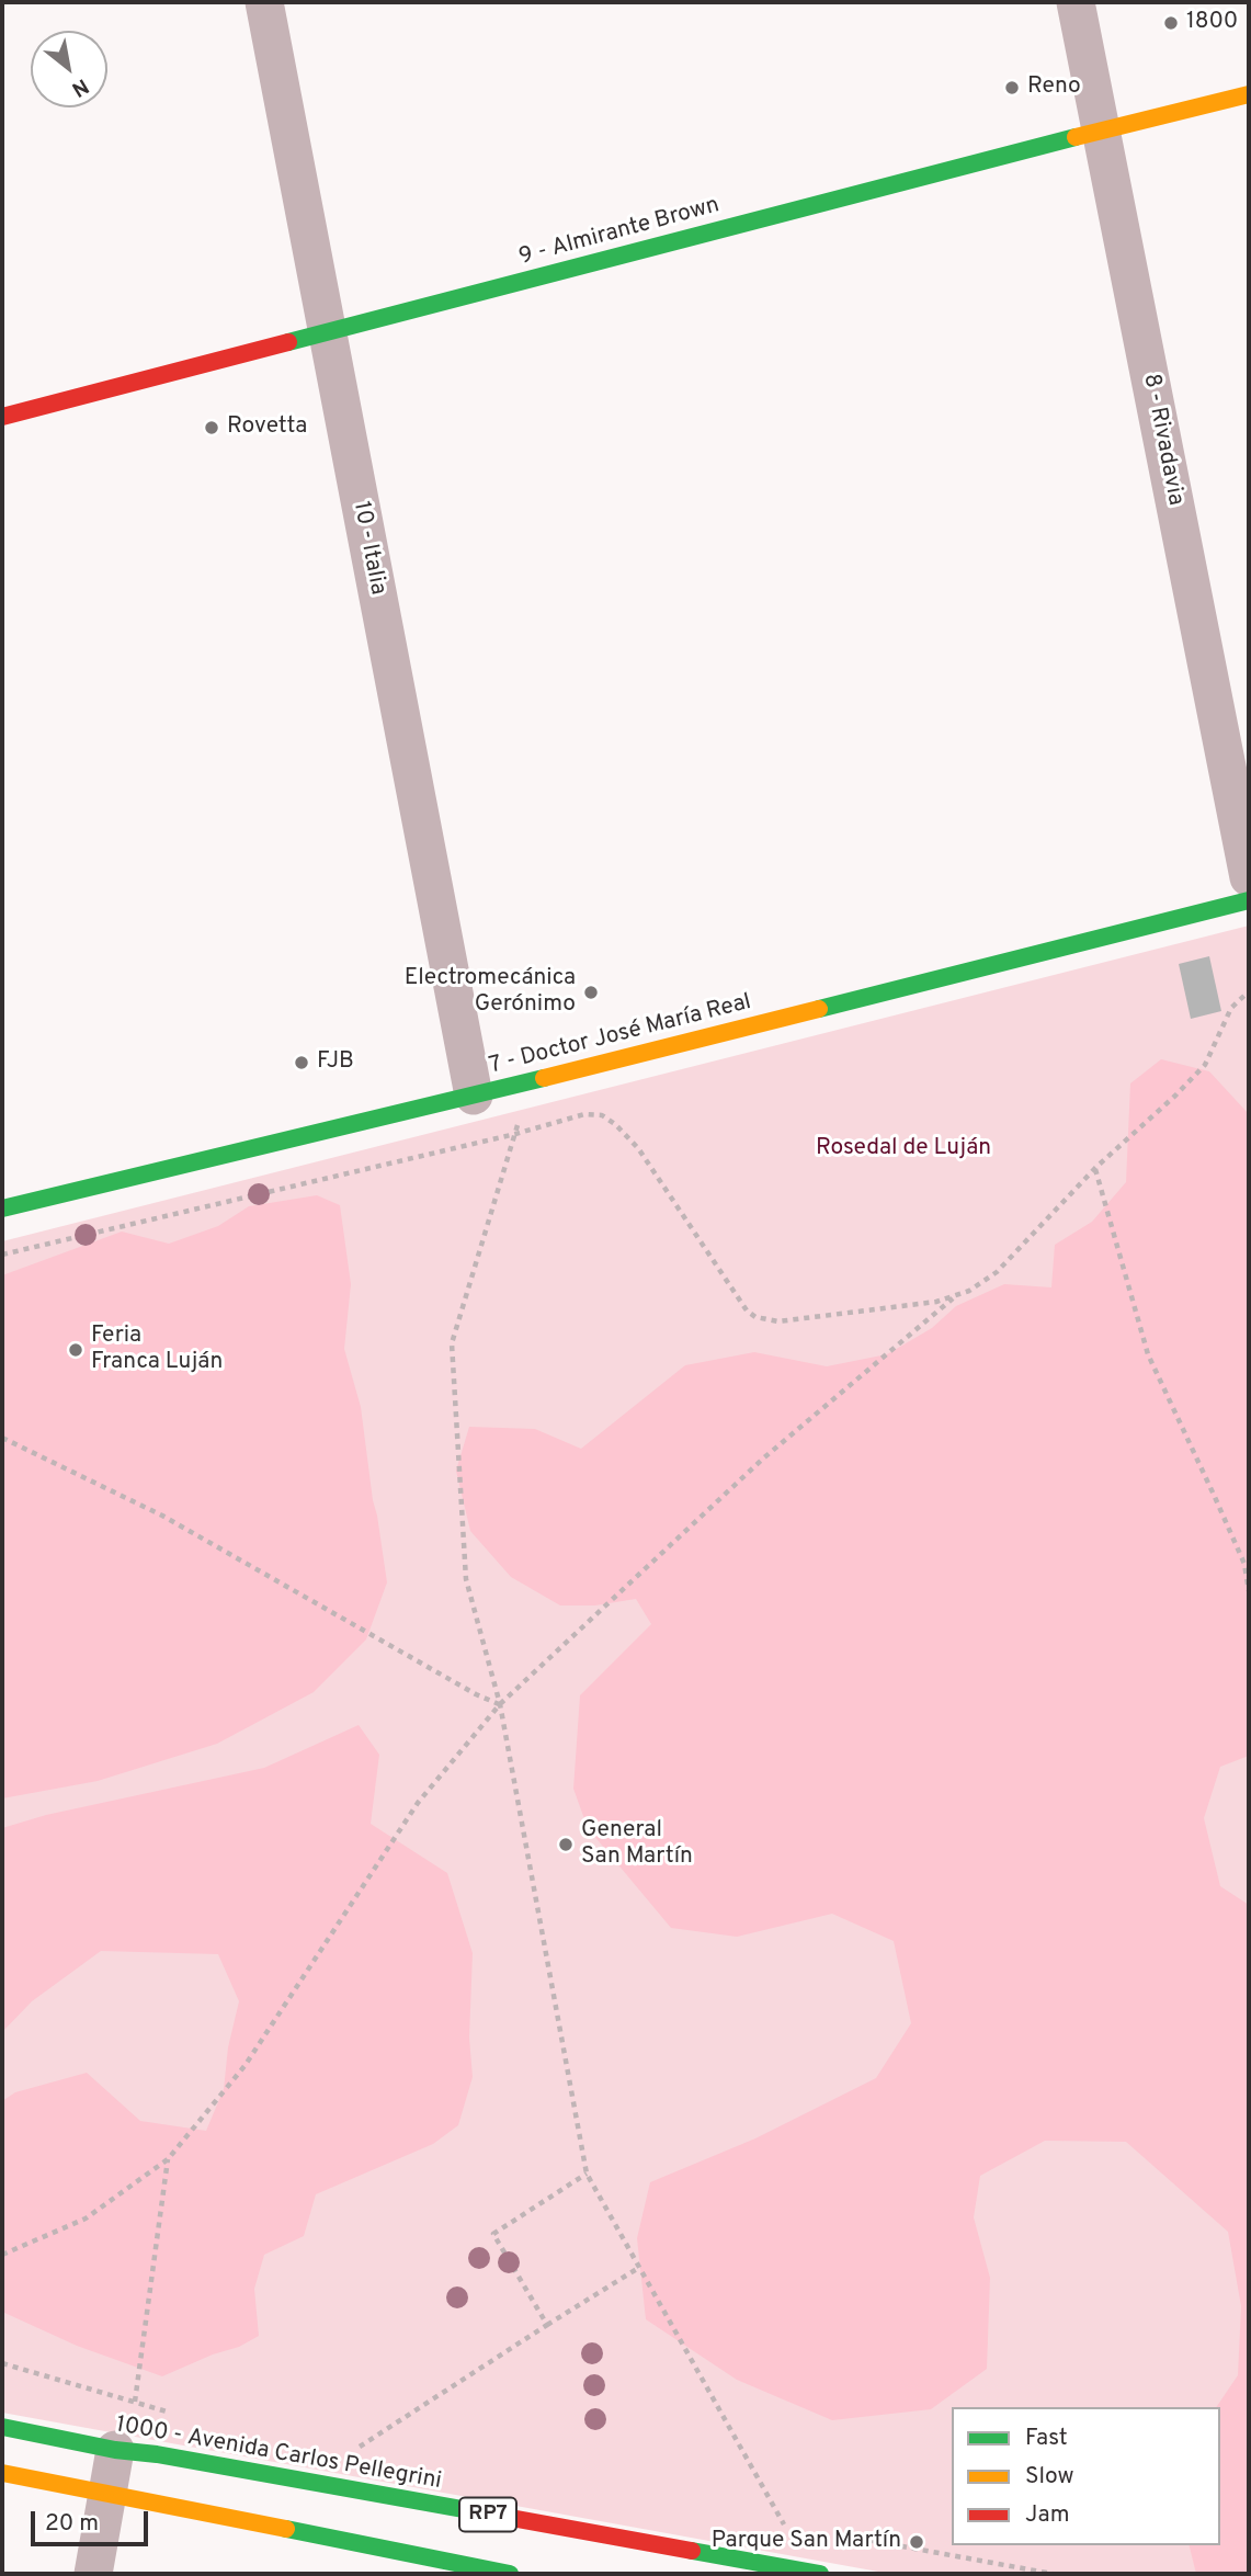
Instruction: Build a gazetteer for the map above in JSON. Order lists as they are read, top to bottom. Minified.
{"streets":{"street":["9 - Almirante Brown","8 - Rivadavia","10 - Italia","7 - Doctor José María Real","1000 - Avenida Carlos Pellegrini","RP7"]},"crossings":[["9 - Almirante Brown","8 - Rivadavia"],["9 - Almirante Brown","10 - Italia"],["10 - Italia","7 - Doctor José María Real"]],"parks":["Rosedal de Luján"],"places":["1800","Reno","Rovetta","Electromecánica Gerónimo","FJB","Feria Franca Luján","General San Martín","Parque San Martín"],"legend":["Fast","Slow","Jam"],"scale_bar":"20 m","north":"bottom right"}
